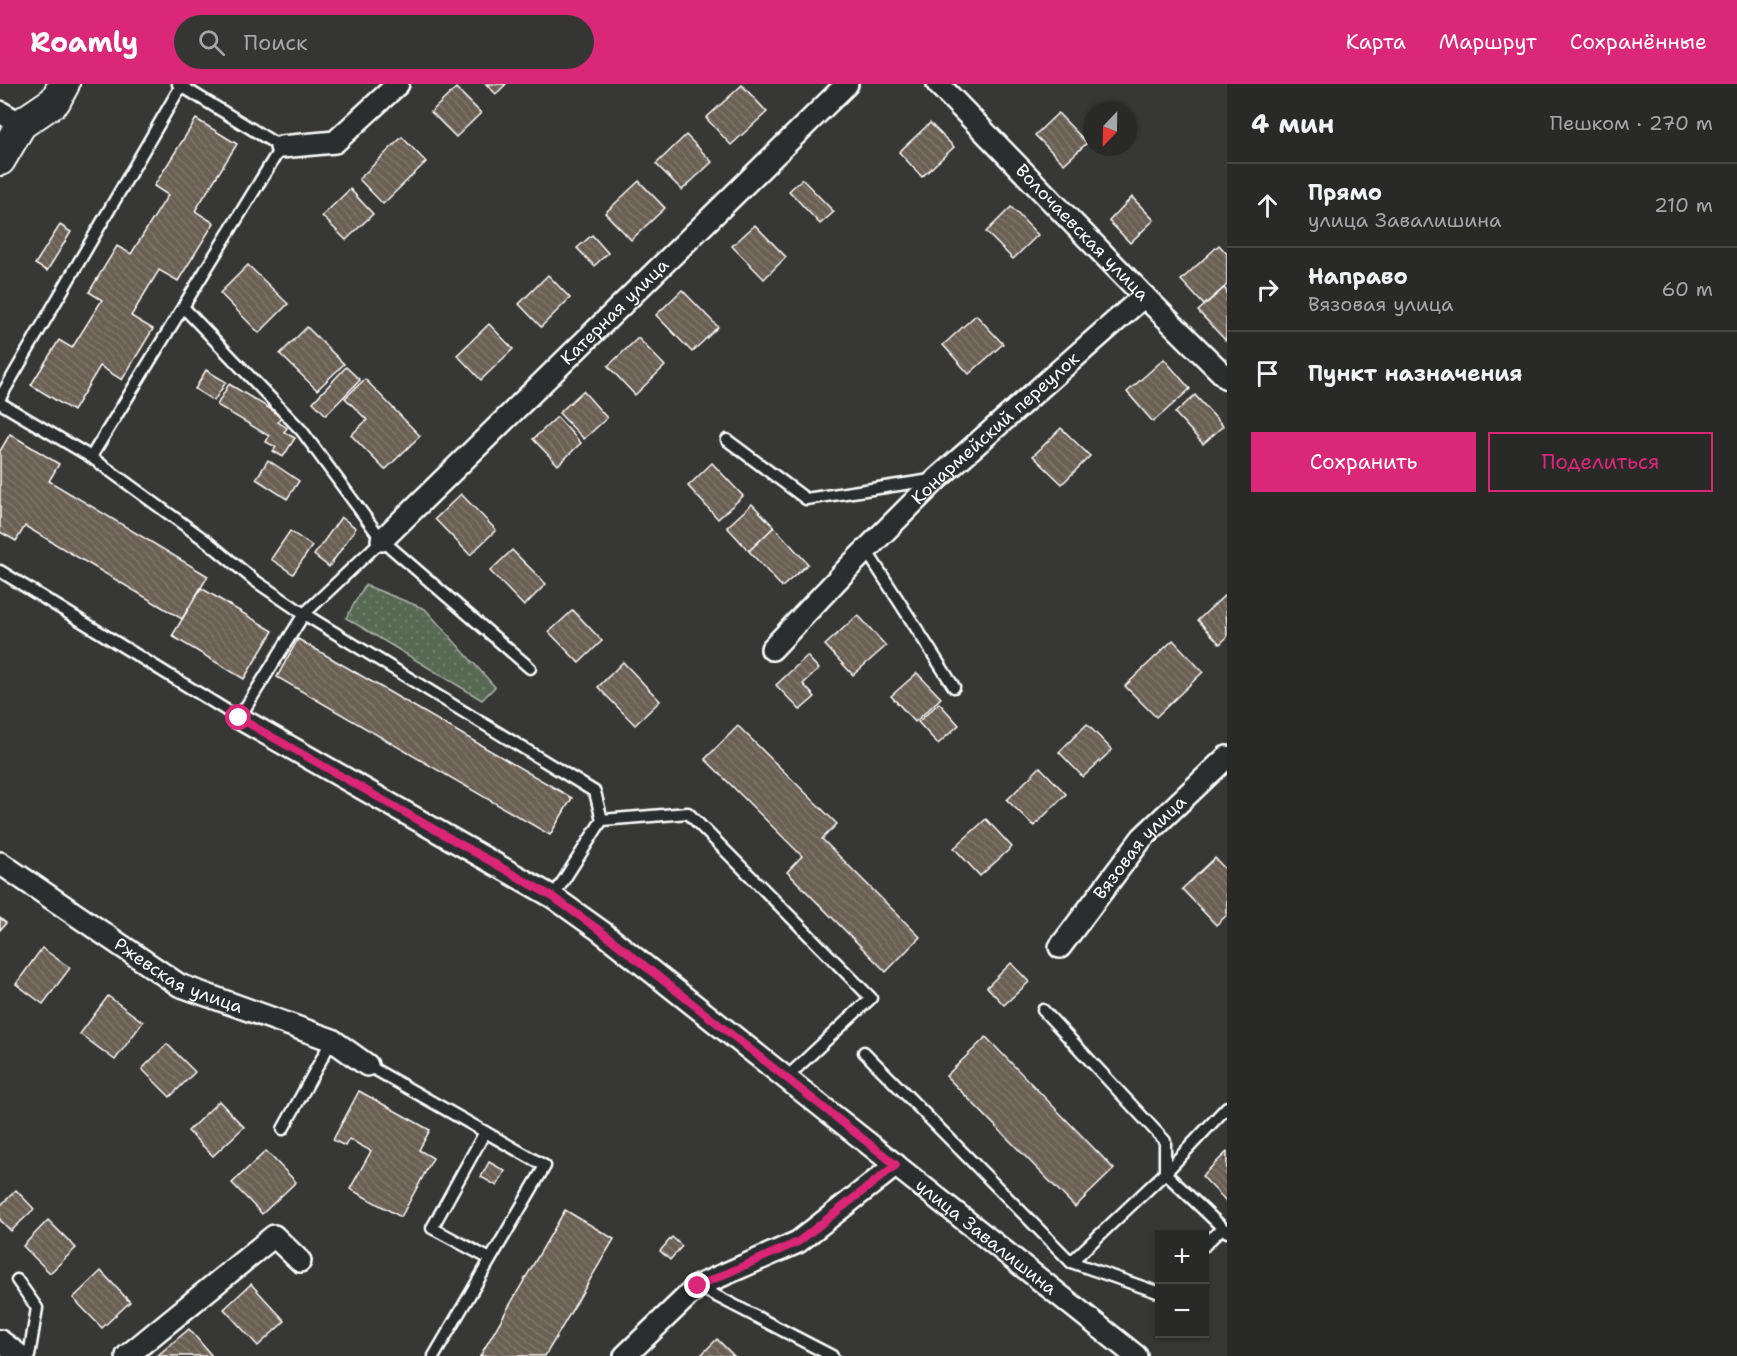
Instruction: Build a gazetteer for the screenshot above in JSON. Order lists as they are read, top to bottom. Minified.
{"streets":{"street":["Волочаевская улица","Катерная улица","Конармейский переулок","Вязовая улица","Ржевская улица","улица Завалишина"]},"crossings":[["Волочаевская улица","Конармейский переулок"]],"north":"bottom","page":{"header":"Roamly","search":"Поиск","nav":["Карта","Маршрут","Сохранённые"],"heading":["4 мин","Пешком · 270 m"],"list":[["Прямо","улица Завалишина","210 m"],["Направо","Вязовая улица","60 m"],"Пункт назначения"],"buttons":["Сохранить","Поделиться"],"map_buttons":["+","−"]}}
